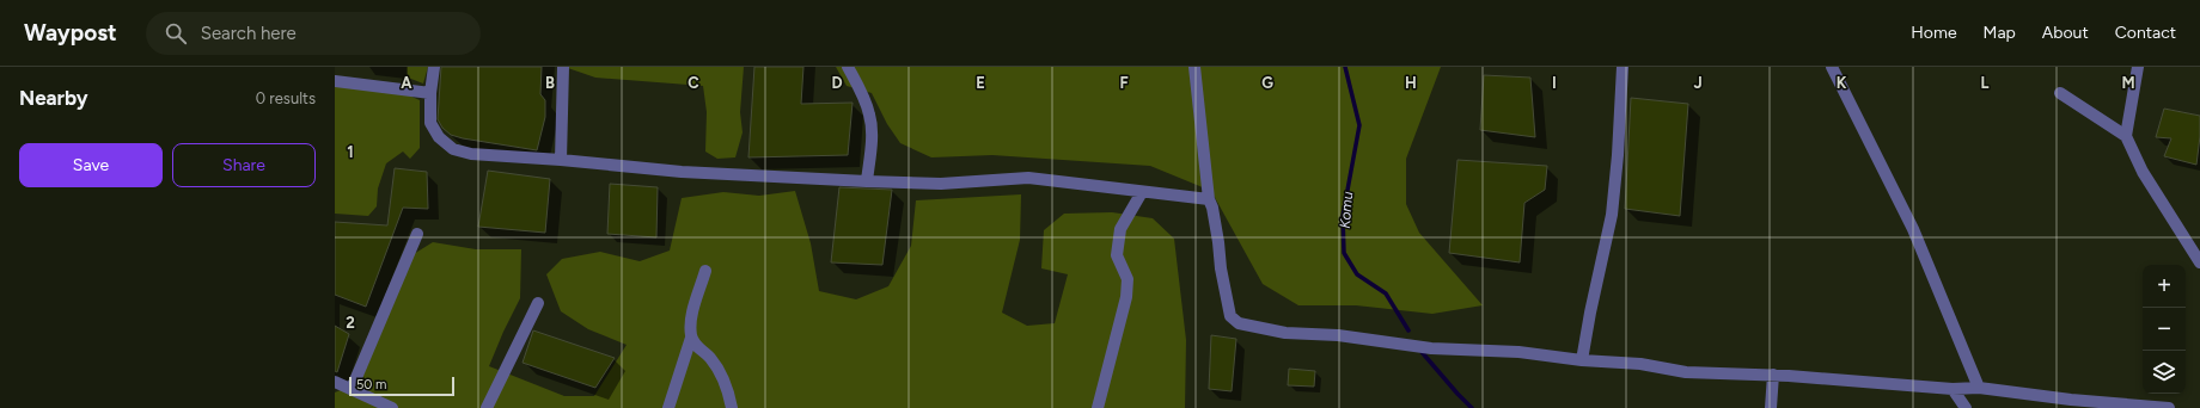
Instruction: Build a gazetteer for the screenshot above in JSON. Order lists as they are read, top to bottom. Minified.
{"water":["Komu"],"scale_bar":"50 m","page":{"header":"Waypost","search":"Search here","nav":["Home","Map","About","Contact"],"heading":["Nearby","0 results"],"buttons":["Save","Share"],"map_buttons":["+","−"],"scale":"50 m"},"grid":{"columns":["A","B","C","D","E","F","G","H","I","J","K","L","M"],"rows":["1","2"]}}
